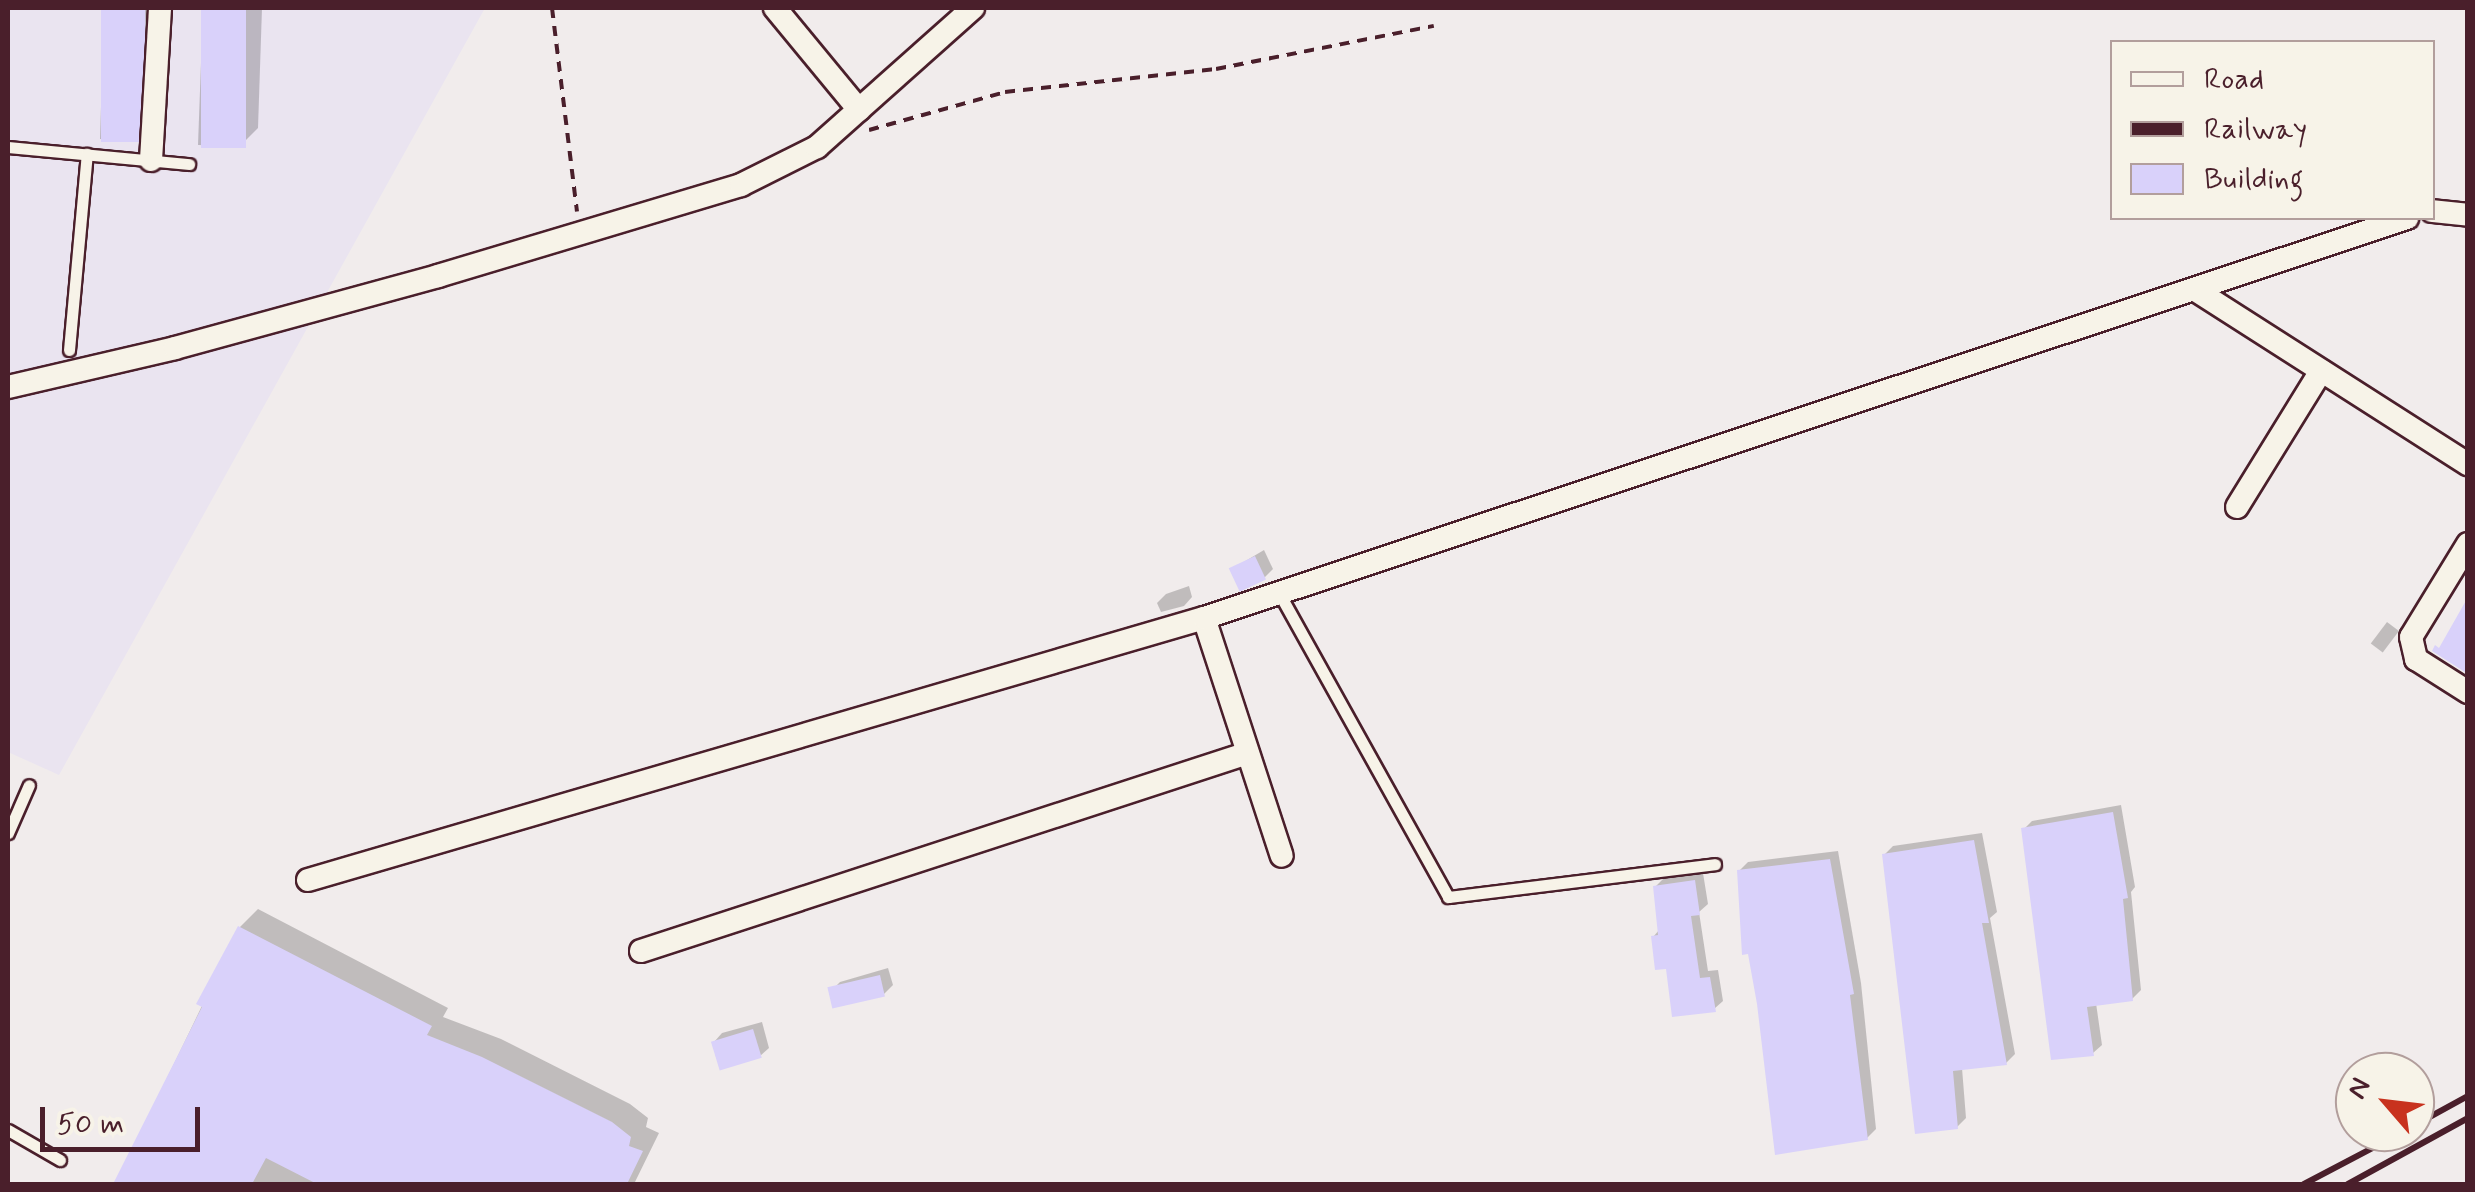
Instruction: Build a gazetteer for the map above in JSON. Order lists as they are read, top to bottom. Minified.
{"legend":["Road","Railway","Building"],"scale_bar":"50 m","north":"top left"}
